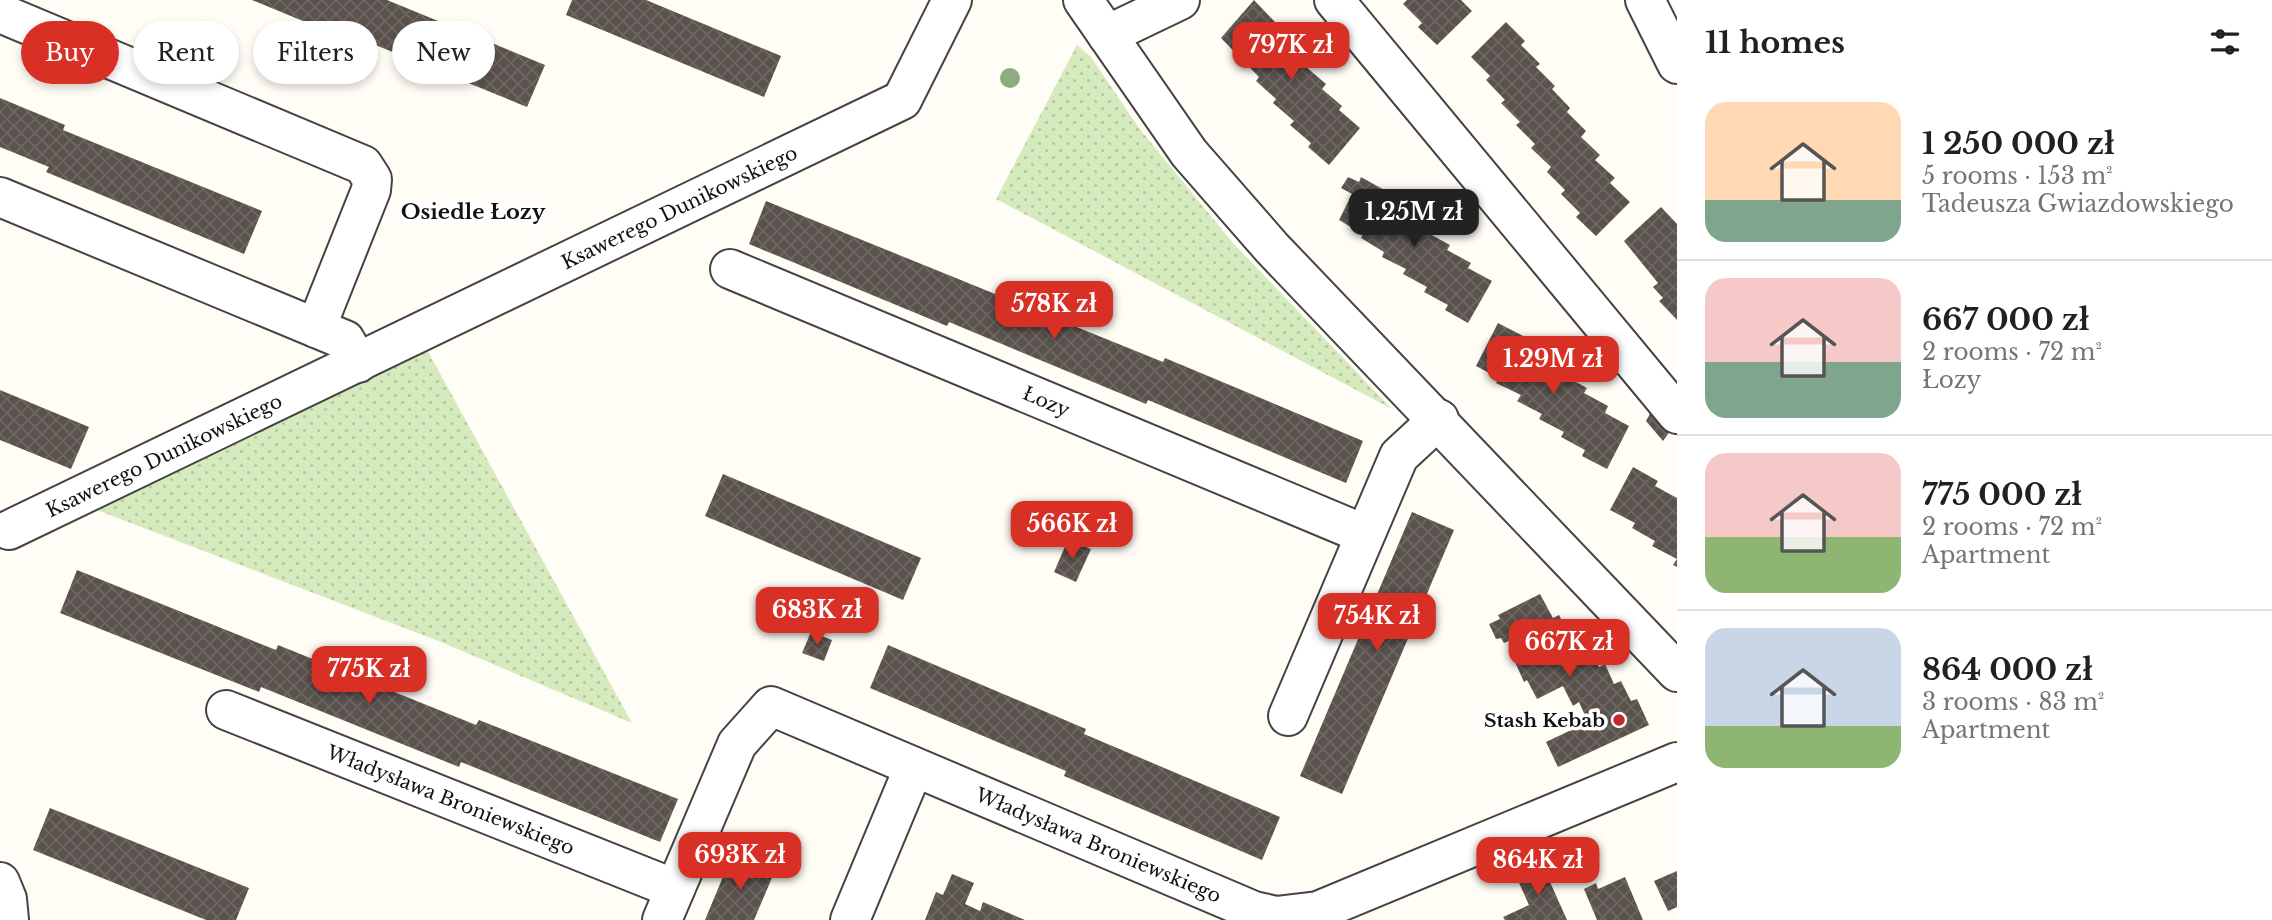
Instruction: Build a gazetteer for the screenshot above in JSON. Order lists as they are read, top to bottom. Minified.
{"streets":{"street":["Ksawerego Dunikowskiego","Łozy","Władysława Broniewskiego"]},"districts":["Osiedle Łozy"],"places":["Stash Kebab"],"page":{"heading":"11 homes","chip":["Buy","Rent","Filters","New"],"price":["797K zł","1.25M zł","578K zł","1.29M zł","566K zł","683K zł","754K zł","667K zł","775K zł","693K zł","864K zł"],"list":[{"name":"1 250 000 zł","note":"5 rooms · 153 m² · Tadeusza Gwiazdowskiego"},{"name":"667 000 zł","note":"2 rooms · 72 m² · Łozy"},{"name":"775 000 zł","note":"2 rooms · 72 m² · Apartment"},{"name":"864 000 zł","note":"3 rooms · 83 m² · Apartment"}]}}
